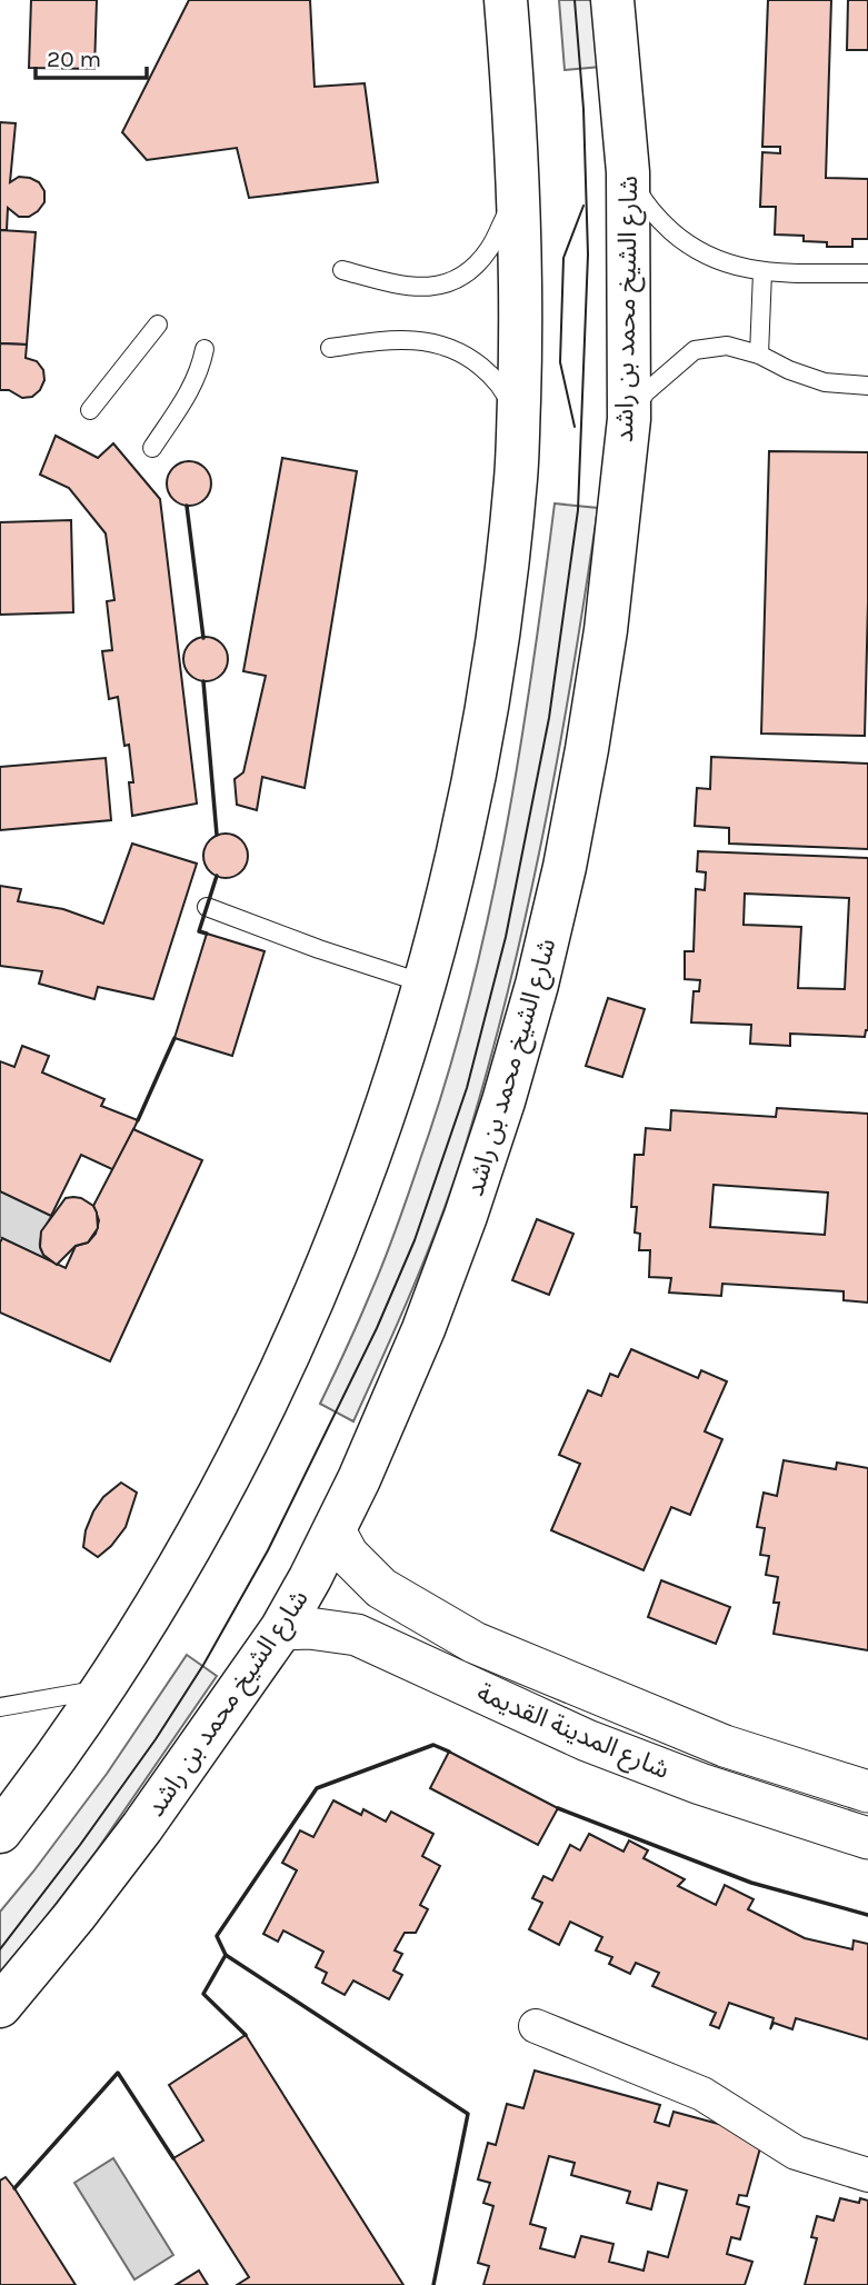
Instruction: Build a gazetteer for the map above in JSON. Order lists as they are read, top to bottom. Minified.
{"streets":{"main road":["شارع الشيخ محمد بن راشد"],"street":["شارع المدينة القديمة"]},"crossings":[["شارع الشيخ محمد بن راشد","شارع المدينة القديمة"]],"scale_bar":"20 m"}
